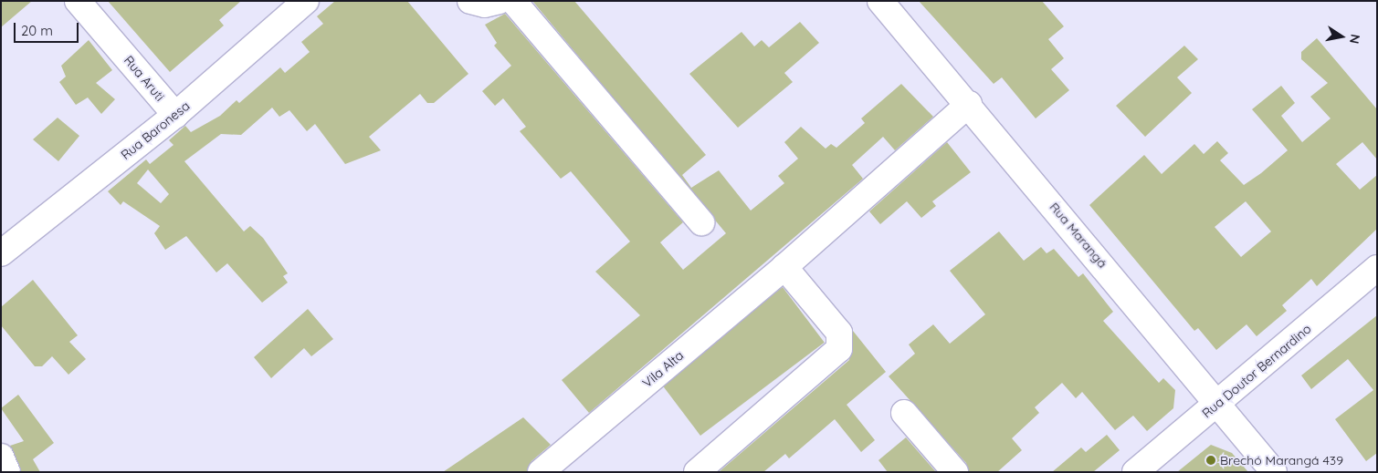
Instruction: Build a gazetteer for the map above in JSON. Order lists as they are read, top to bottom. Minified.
{"streets":{"street":["Rua Aruti","Rua Baronesa","Rua Marangá","Vila Alta","Rua Doutor Bernardino"]},"crossings":[["Rua Aruti","Rua Baronesa"],["Rua Marangá","Vila Alta"],["Rua Marangá","Rua Doutor Bernardino"]],"places":["Brechó Marangá 439"],"scale_bar":"20 m","north":"right"}
